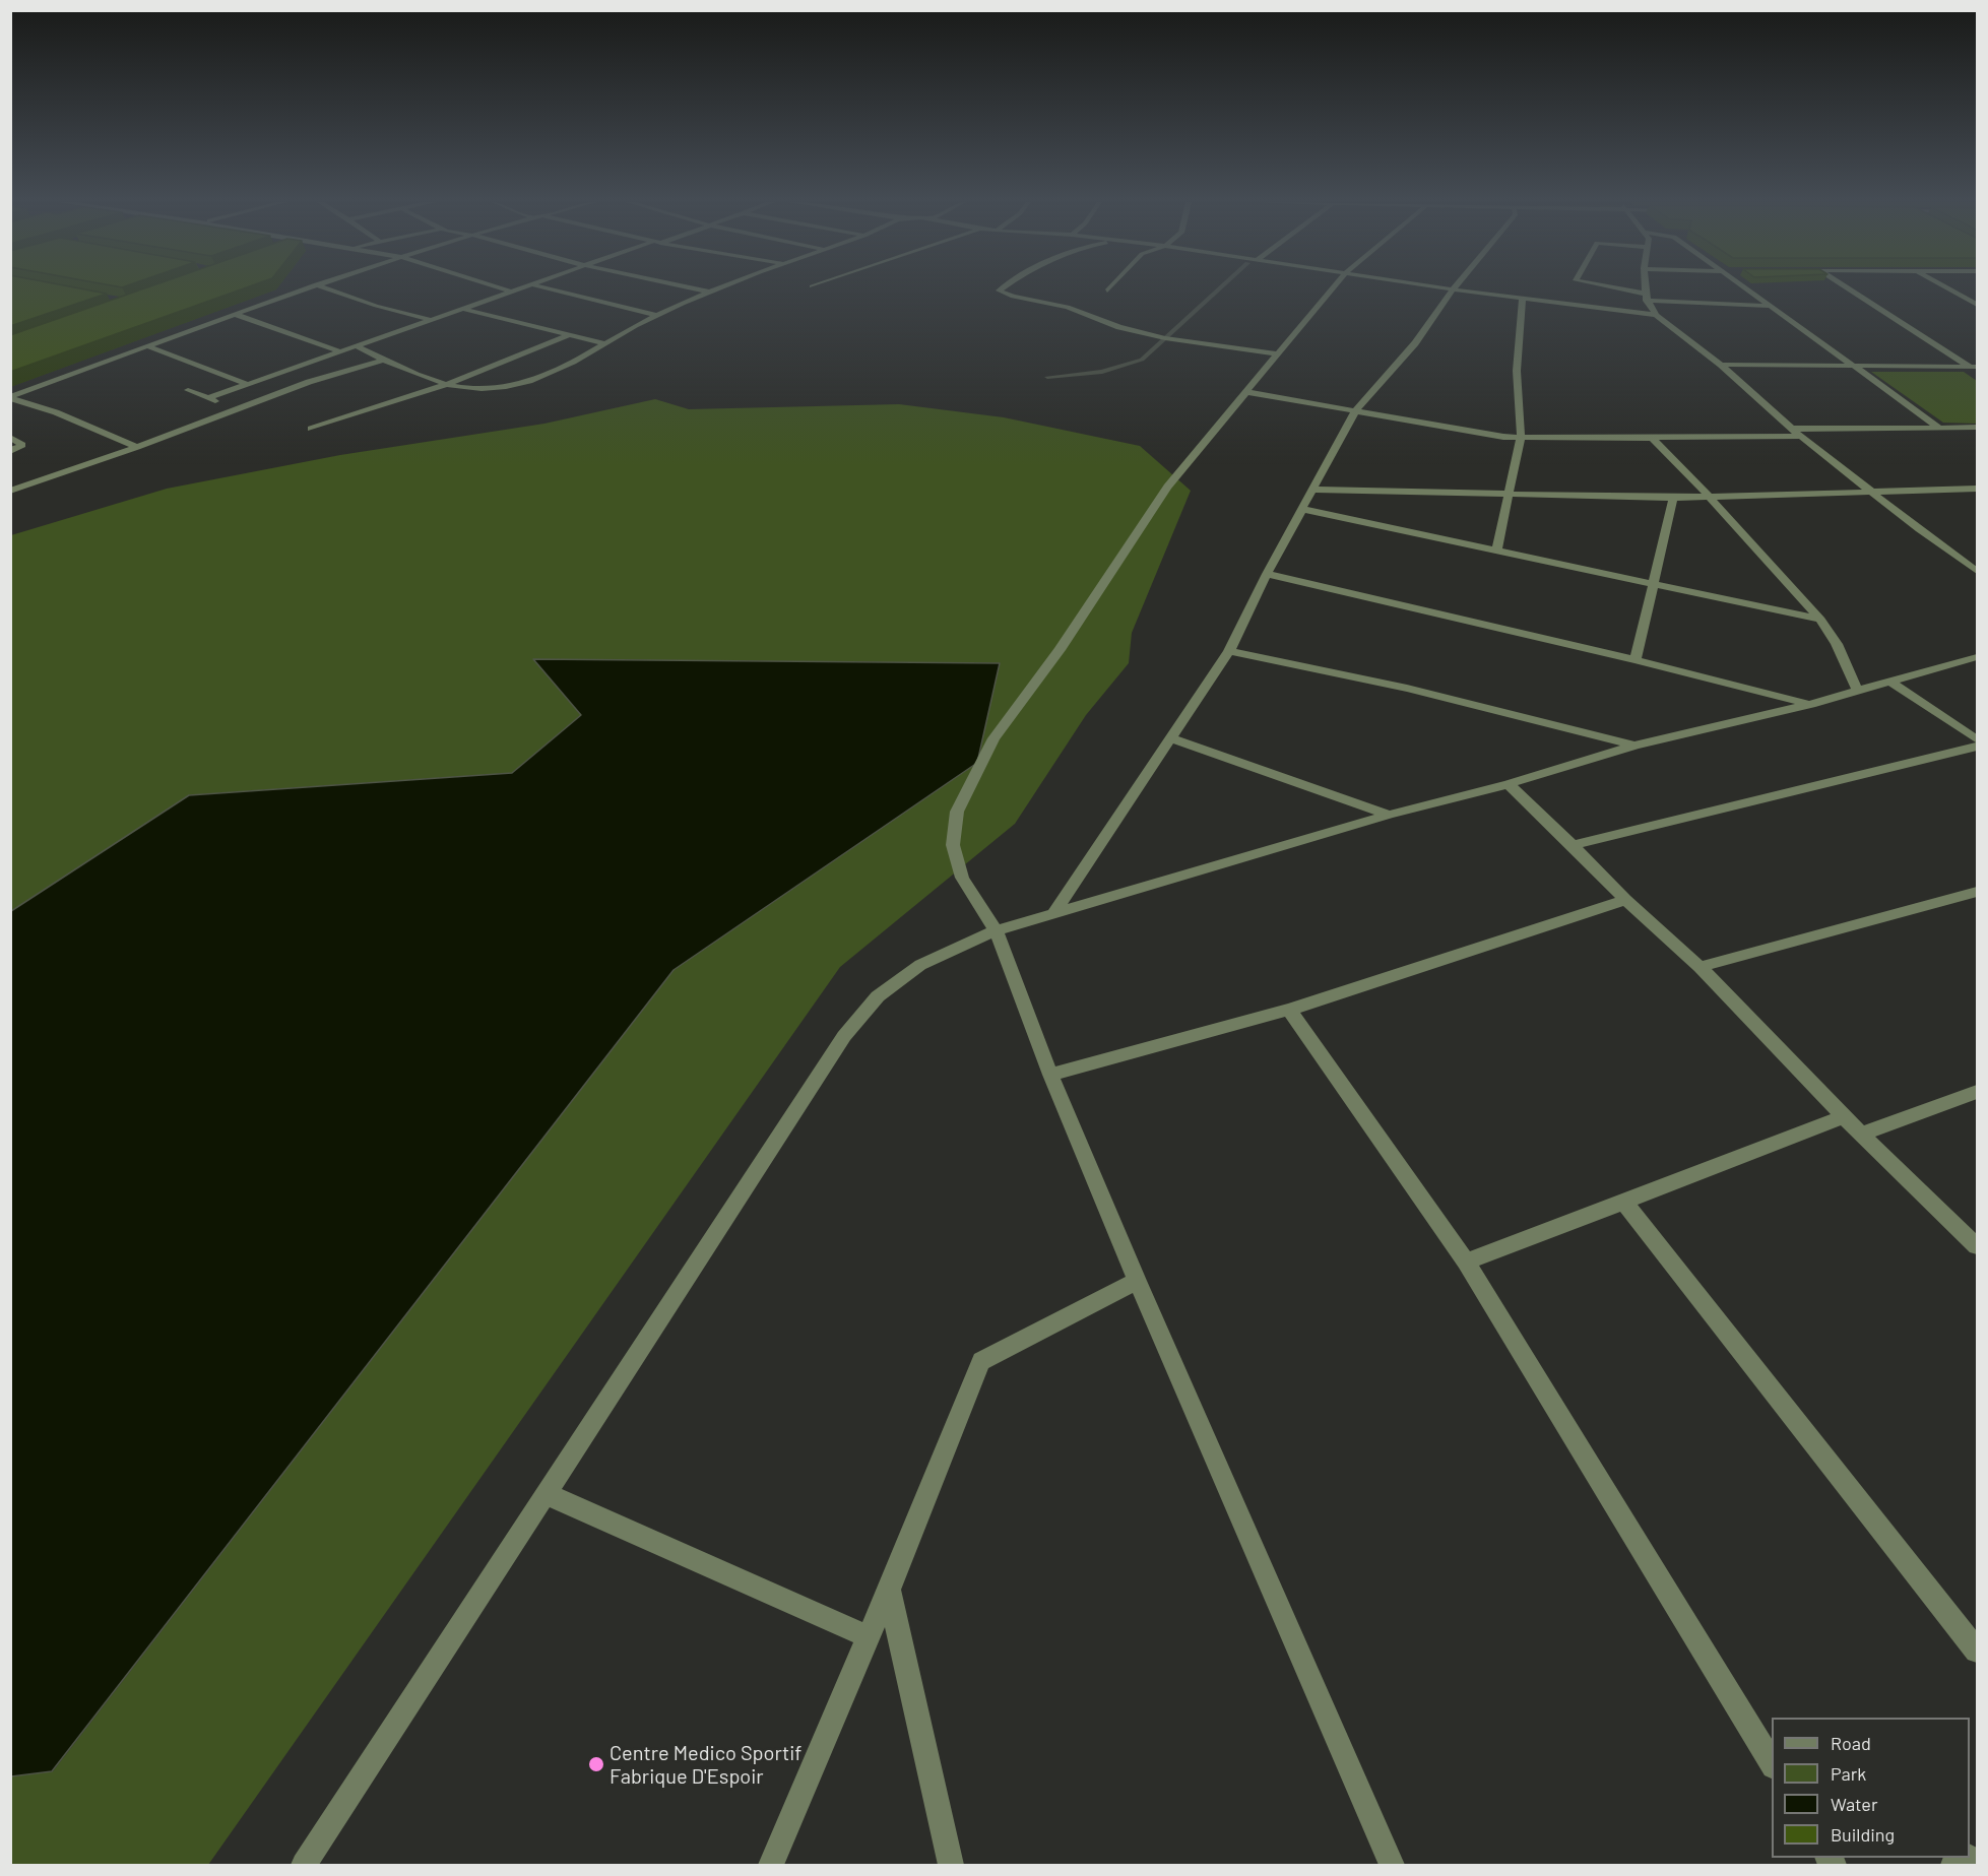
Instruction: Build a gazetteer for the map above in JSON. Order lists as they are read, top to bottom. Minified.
{"places":["Centre Medico Sportif Fabrique D'Espoir"],"legend":["Road","Park","Water","Building"]}
